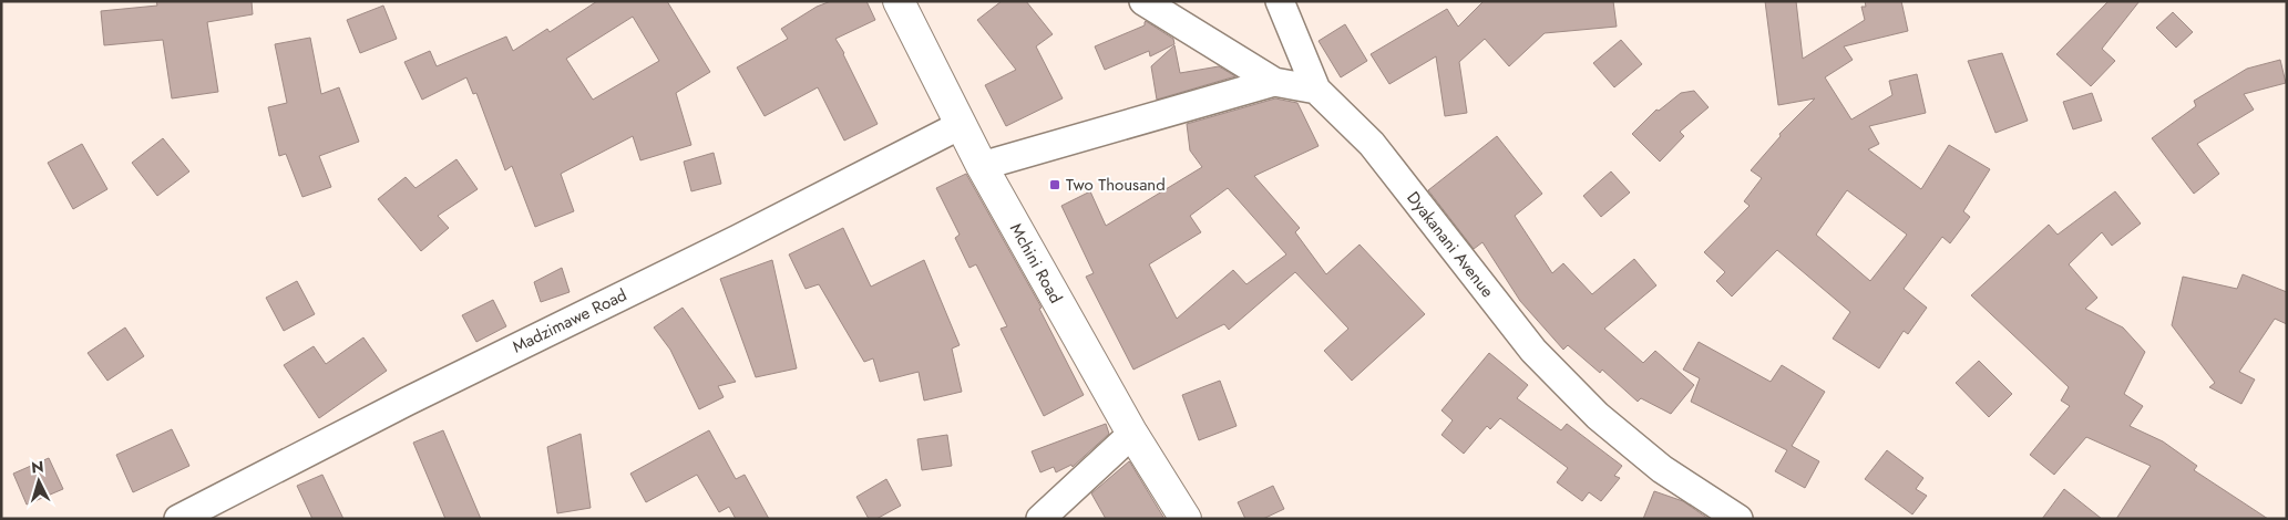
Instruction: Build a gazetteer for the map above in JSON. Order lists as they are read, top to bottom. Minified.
{"streets":{"street":["Dyakanani Avenue","Mchini Road","Madzimawe Road"]},"crossings":[["Mchini Road","Madzimawe Road"]],"places":{"transit":["Two Thousand"]},"north":"top"}
